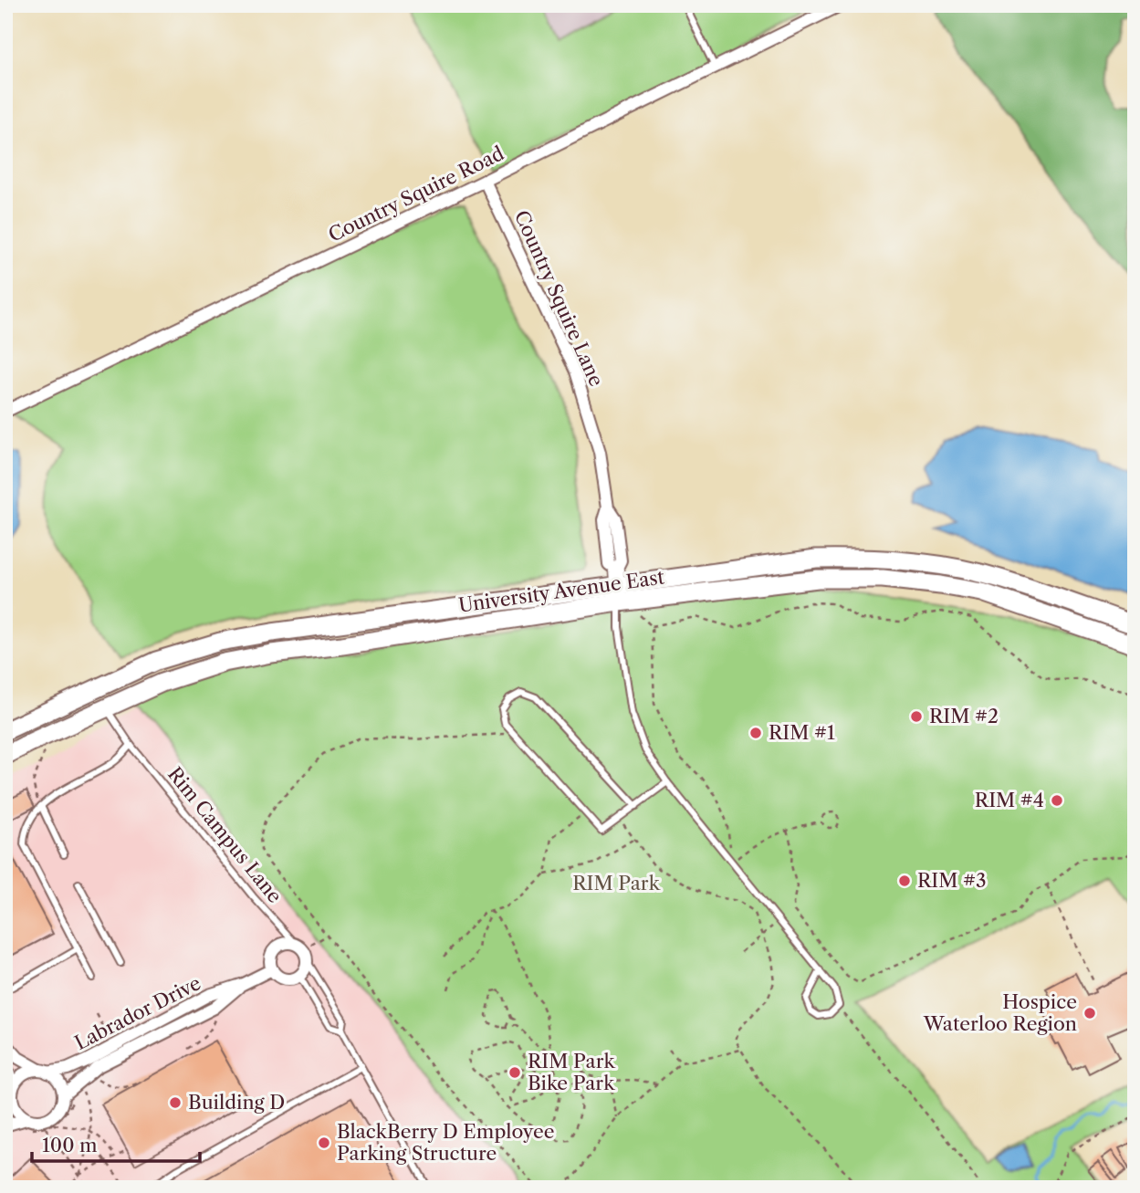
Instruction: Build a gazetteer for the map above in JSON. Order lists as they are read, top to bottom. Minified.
{"streets":{"main road":["University Avenue East"],"street":["Country Squire Road","Country Squire Lane","Labrador Drive"],"lane":["Rim Campus Lane"]},"crossings":[["Country Squire Road","Country Squire Lane"],["Country Squire Lane","University Avenue East"],["University Avenue East","Rim Campus Lane"],["Rim Campus Lane","Labrador Drive"]],"parks":["RIM Park"],"places":["RIM #2","RIM #1","RIM #4","RIM #3","Hospice Waterloo Region","RIM Park Bike Park","Building D","BlackBerry D Employee Parking Structure"],"scale_bar":"100 m"}
